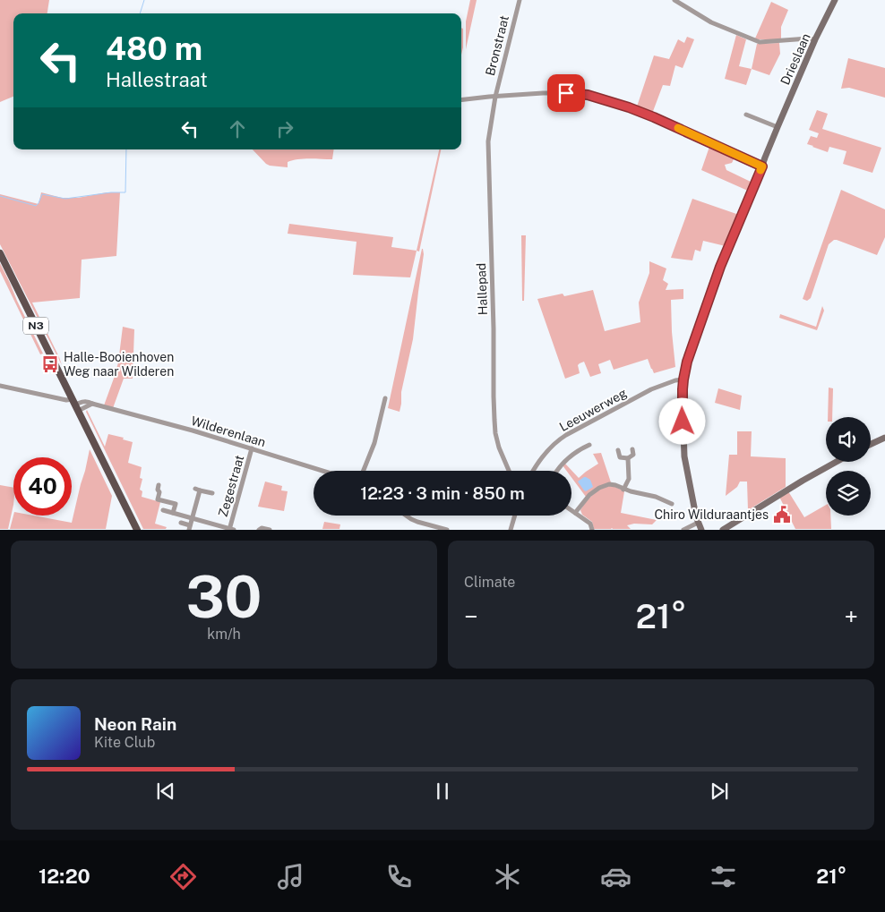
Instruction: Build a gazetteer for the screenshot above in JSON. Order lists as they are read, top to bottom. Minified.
{"streets":{"main road":["N3"],"street":["Bronstraat","Drieslaan","Hallepad","Leeuwerweg","Wilderenlaan","Zegestraat"]},"crossings":[["Bronstraat","Hallepad"],["Drieslaan","Leeuwerweg"],["N3","Wilderenlaan"],["Wilderenlaan","Zegestraat"]],"places":{"bus stop":["Halle-Booienhoven Weg naar Wilderen"],"public building":["Chiro Wilduraantjes"]},"page":{"turn":["480 m","Hallestraat"],"limit":"40","trip":"12:23 · 3 min · 850 m","tile":[["30","km/h"],"Climate"],"heat":["−","21°","+"],"song":["Neon Rain","Kite Club"],"tabs":["12:20","21°"]}}
